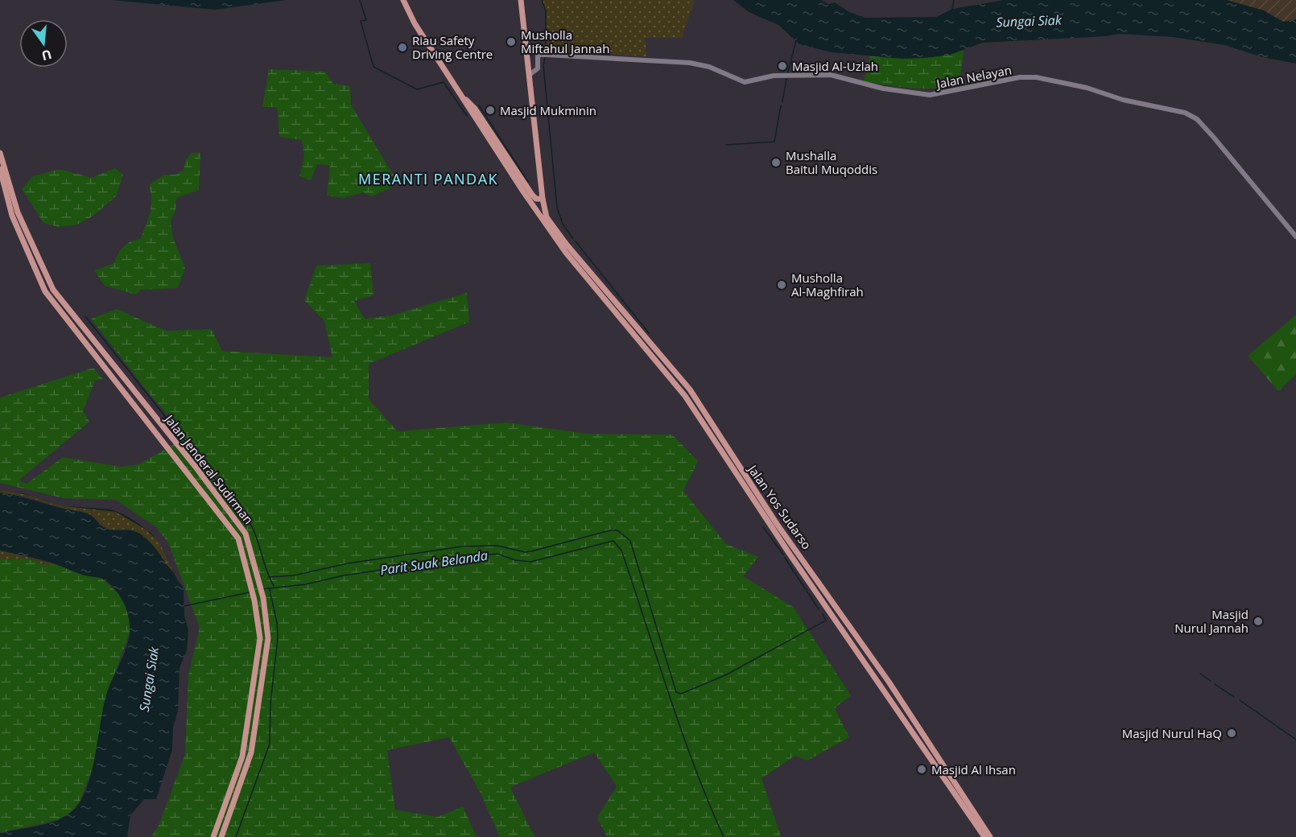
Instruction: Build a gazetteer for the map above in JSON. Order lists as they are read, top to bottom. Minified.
{"streets":{"main road":["Jalan Nelayan","Jalan Jenderal Sudirman","Jalan Yos Sudarso"]},"crossings":[["Jalan Nelayan","Jalan Yos Sudarso"]],"districts":["MERANTI PANDAK"],"water":["Sungai Siak","Parit Suak Belanda"],"places":["Musholla Miftahul Jannah","Riau Safety Driving Centre","Masjid Al-Uzlah","Masjid Mukminin","Mushalla Baitul Muqoddis","Musholla Al-Maghfirah","Masjid Nurul Jannah","Masjid Nurul HaQ","Masjid Al Ihsan"],"north":"bottom"}
